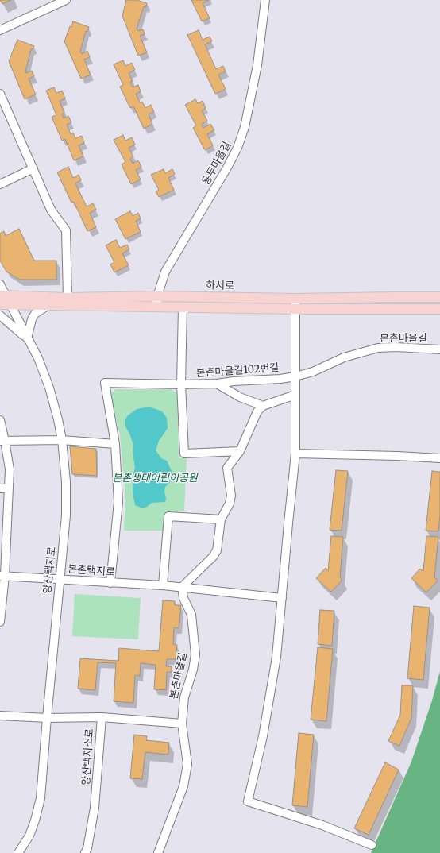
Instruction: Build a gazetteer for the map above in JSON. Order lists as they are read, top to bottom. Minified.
{"streets":{"main road":["하서로"],"street":["용두마을길","본촌마을길","본촌마을길102번길","양산택지로","본촌택지로","양산택지소로"]},"crossings":[["용두마을길","하서로"],["하서로","양산택지로"],["본촌마을길","본촌마을길102번길"],["본촌마을길","본촌택지로"],["본촌마을길102번길","본촌택지로"],["양산택지로","본촌택지로"],["양산택지로","양산택지소로"]],"parks":["본촌생태어린이공원"]}
